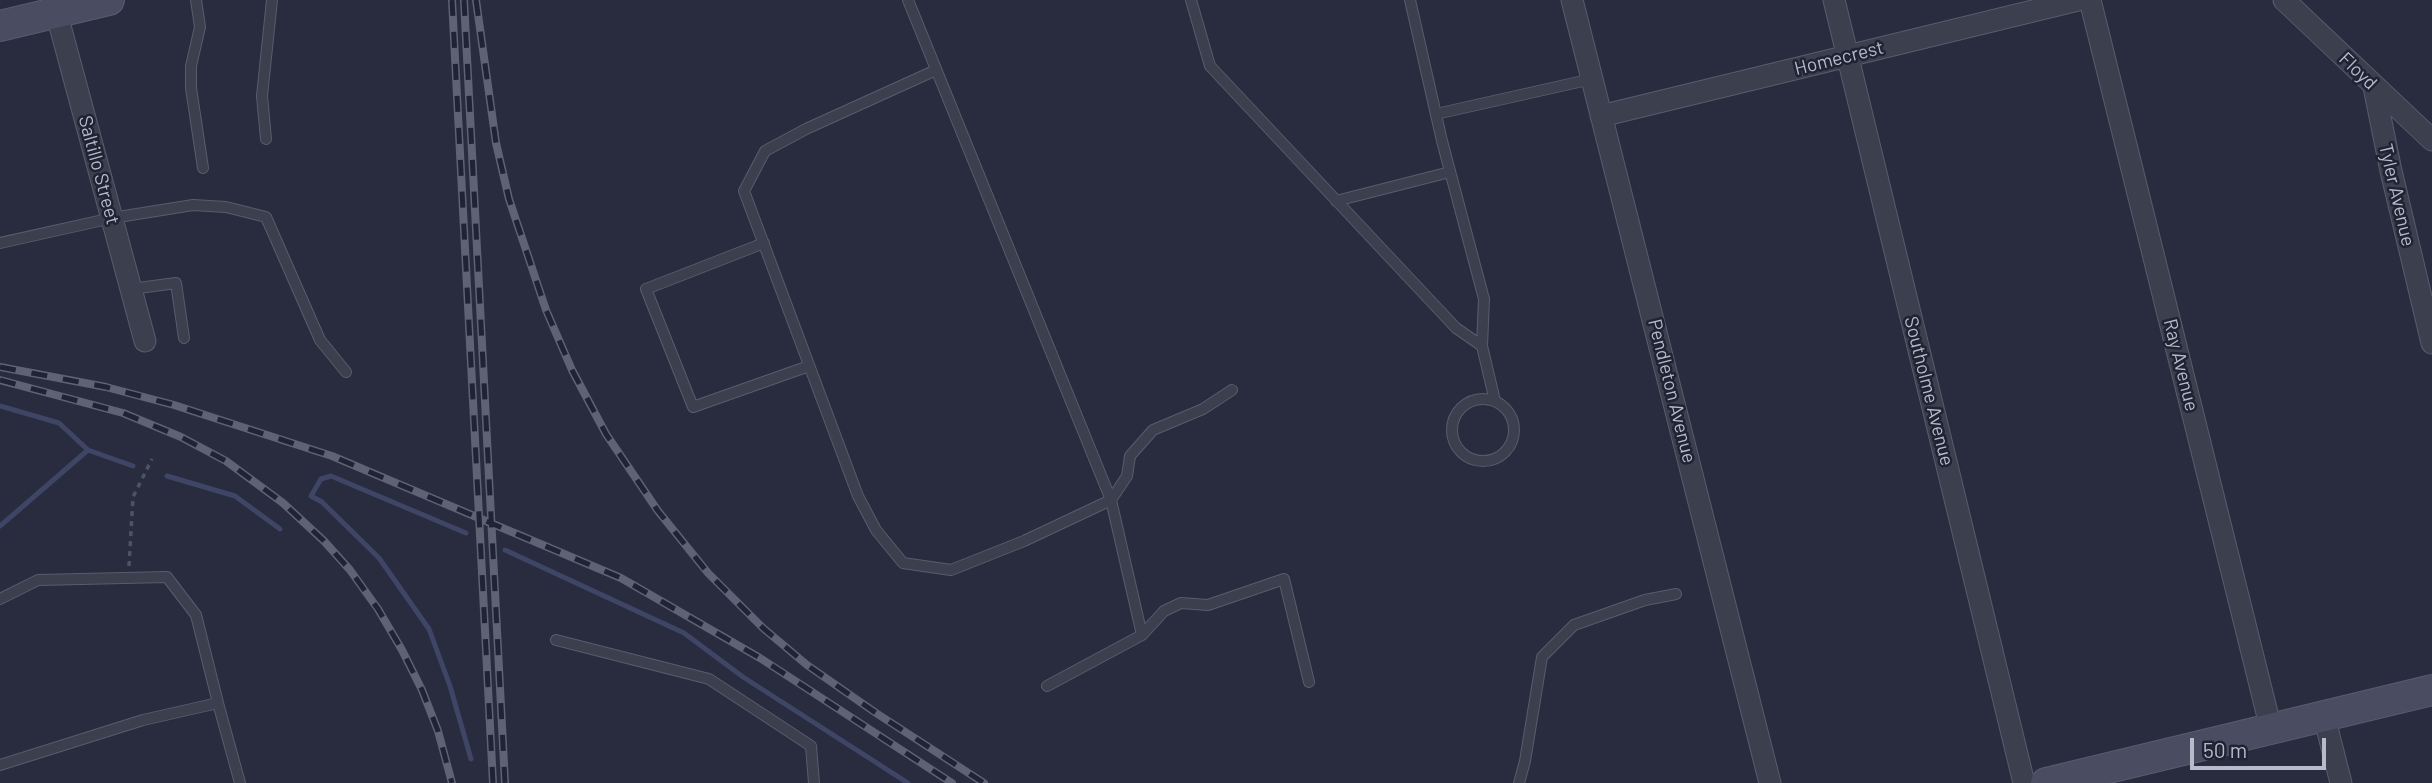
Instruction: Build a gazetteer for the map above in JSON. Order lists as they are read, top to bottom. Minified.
{"streets":{"street":["Homecrest","Floyd","Saltillo Street","Tyler Avenue","Ray Avenue","Pendleton Avenue","Southolme Avenue"]},"crossings":[["Homecrest","Pendleton Avenue"],["Homecrest","Southolme Avenue"],["Floyd","Tyler Avenue"]],"scale_bar":"50 m"}
